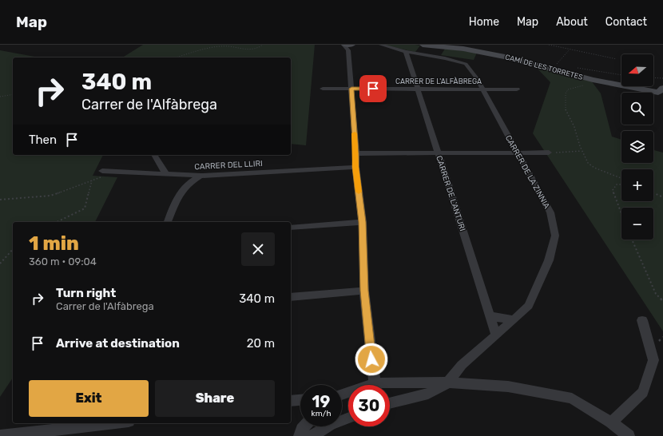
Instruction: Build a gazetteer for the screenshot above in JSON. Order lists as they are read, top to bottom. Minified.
{"streets":{"street":["CAMÍ DE LES TORRETES","CARRER DE L'ALFÀBREGA","CARRER DEL LLIRI","CARRER DE LA ZINNIA","CARRER DE L'ANTURI"]},"crossings":[["CARRER DE L'ALFÀBREGA","CARRER DE LA ZINNIA"],["CARRER DE L'ALFÀBREGA","CARRER DE L'ANTURI"],["CARRER DE LA ZINNIA","CARRER DE L'ANTURI"]],"north":"left","page":{"header":"Map","nav":["Home","Map","About","Contact"],"map_buttons":["+","−"],"turn":["340 m","Carrer de l'Alfàbrega"],"then":"Then","heading":["1 min","360 m · 09:04"],"list":[{"name":"Turn right","note":"Carrer de l'Alfàbrega","value":"340 m"},{"name":"Arrive at destination","value":"20 m"}],"buttons":["Exit","Share"],"speed":"19 km/h","limit":"30"}}
